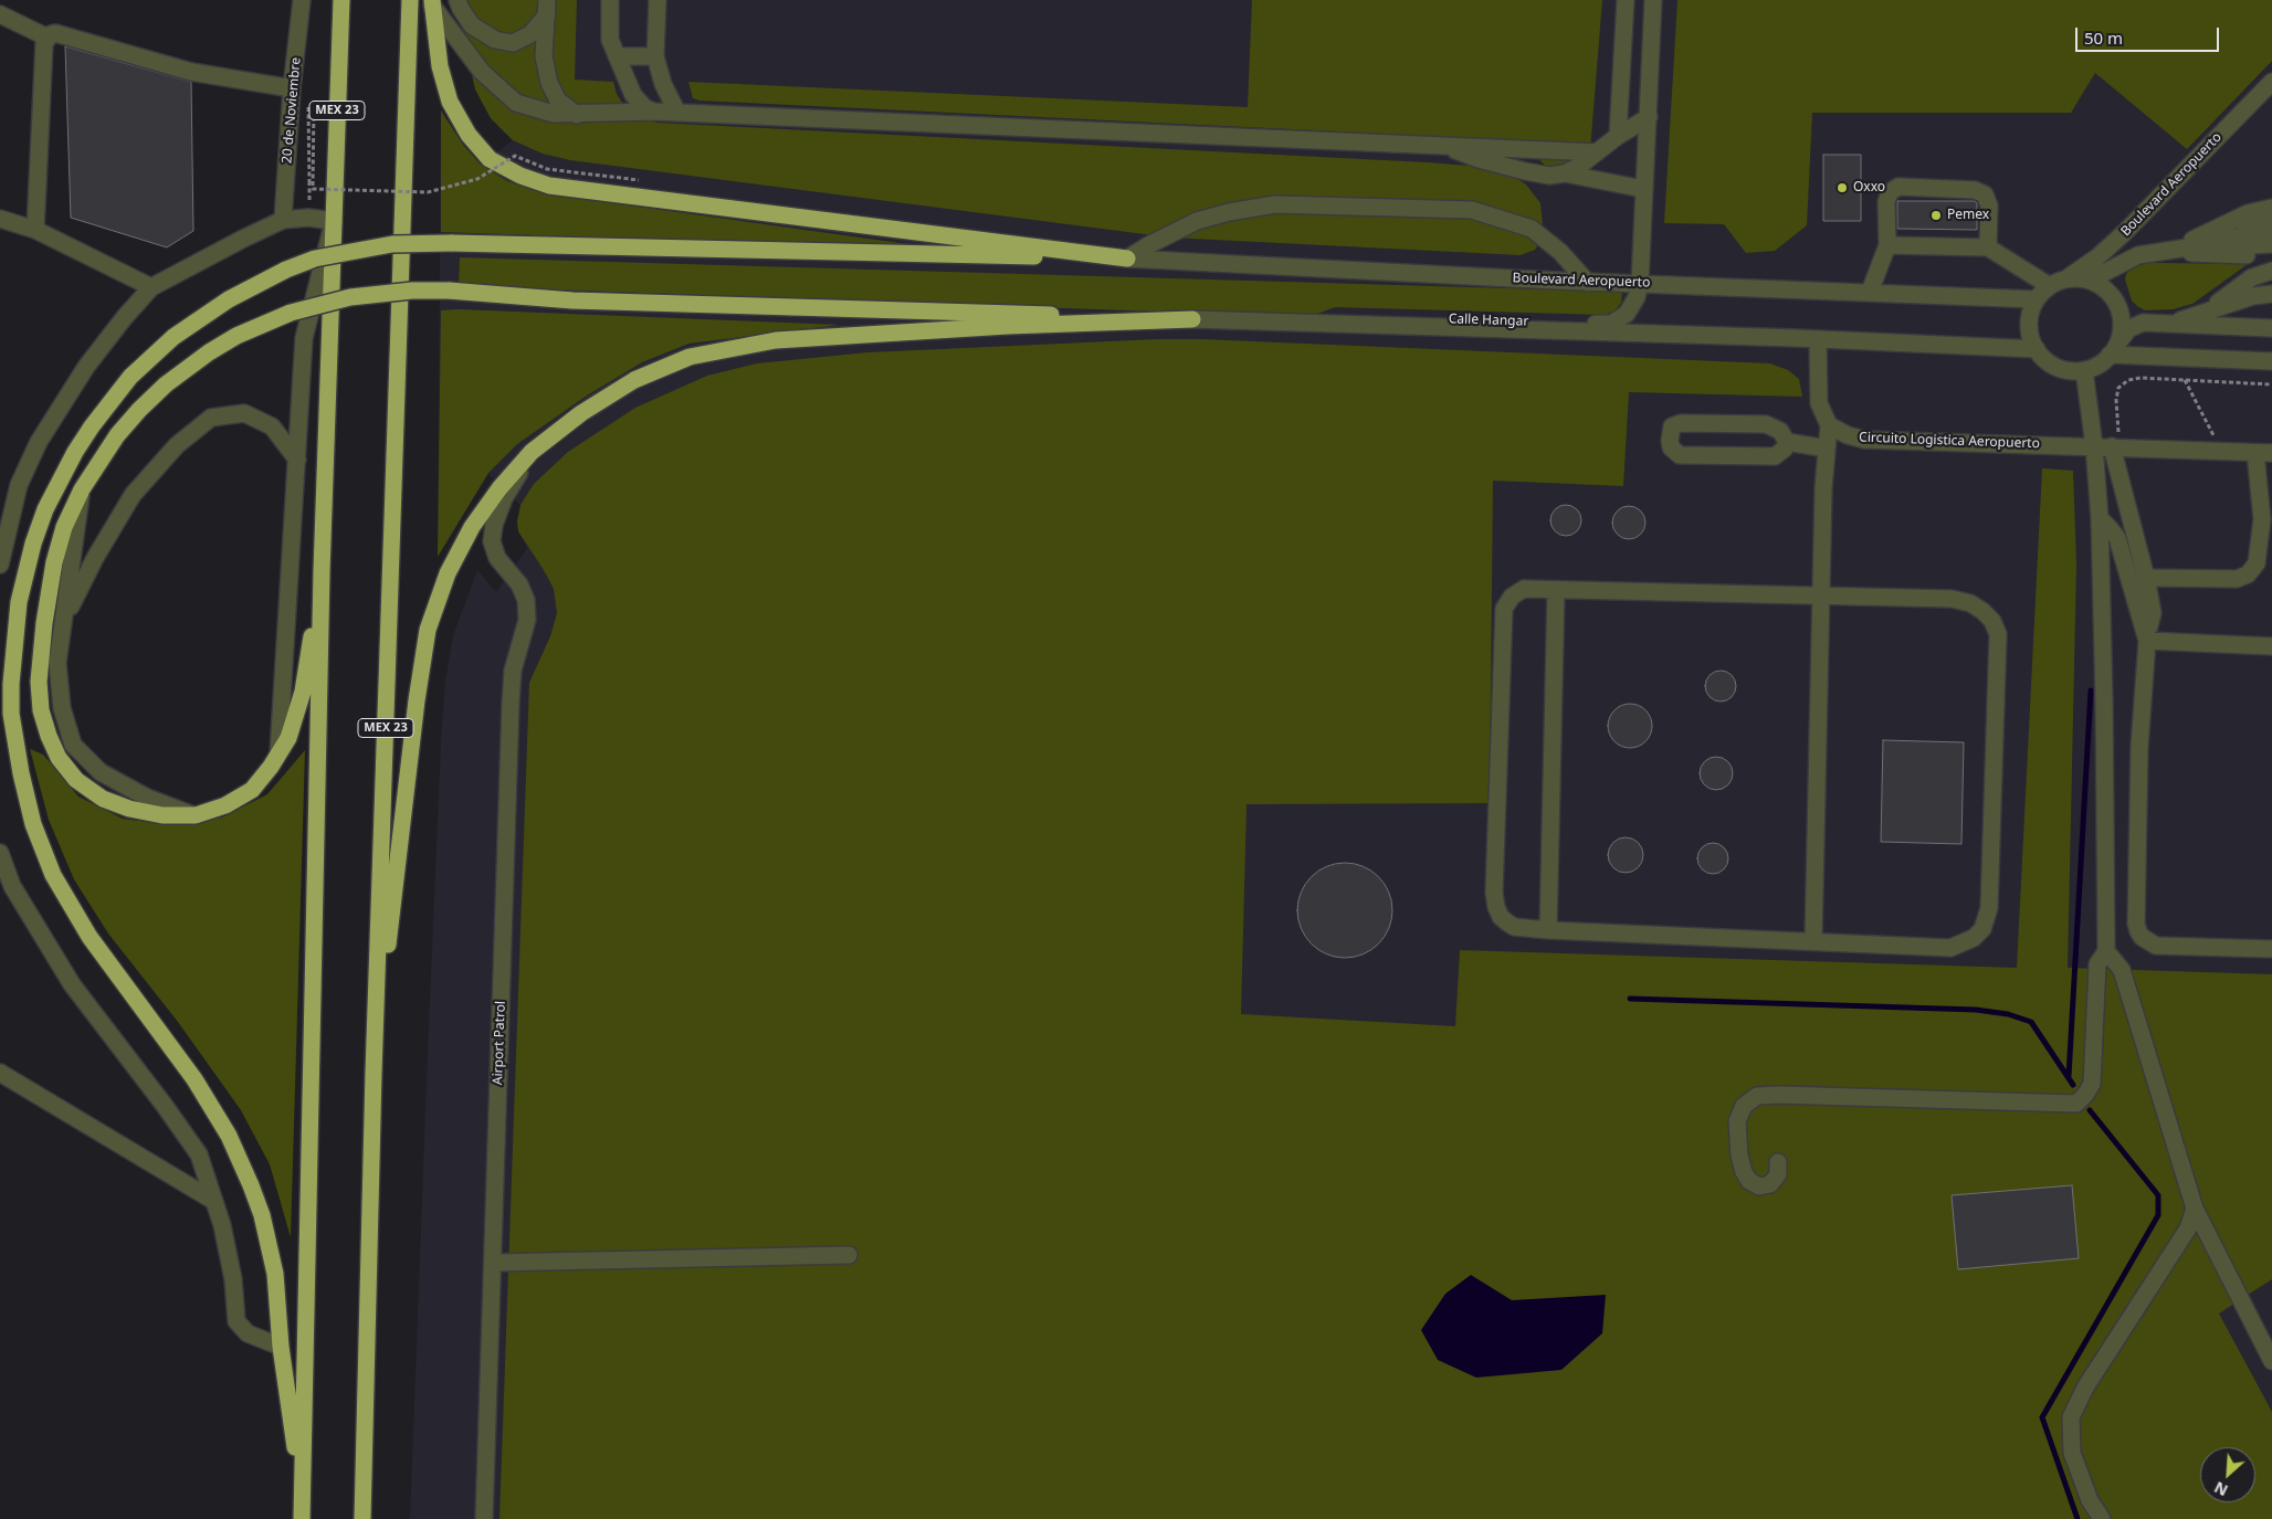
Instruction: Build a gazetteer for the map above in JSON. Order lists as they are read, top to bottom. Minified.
{"streets":{"highway":["MEX 23"],"street":["20 de Noviembre","Boulevard Aeropuerto","Calle Hangar","Circuito Logistica Aeropuerto","Airport Patrol"]},"crossings":[["Boulevard Aeropuerto","Calle Hangar"]],"places":["Oxxo","Pemex"],"scale_bar":"50 m","north":"bottom left"}
